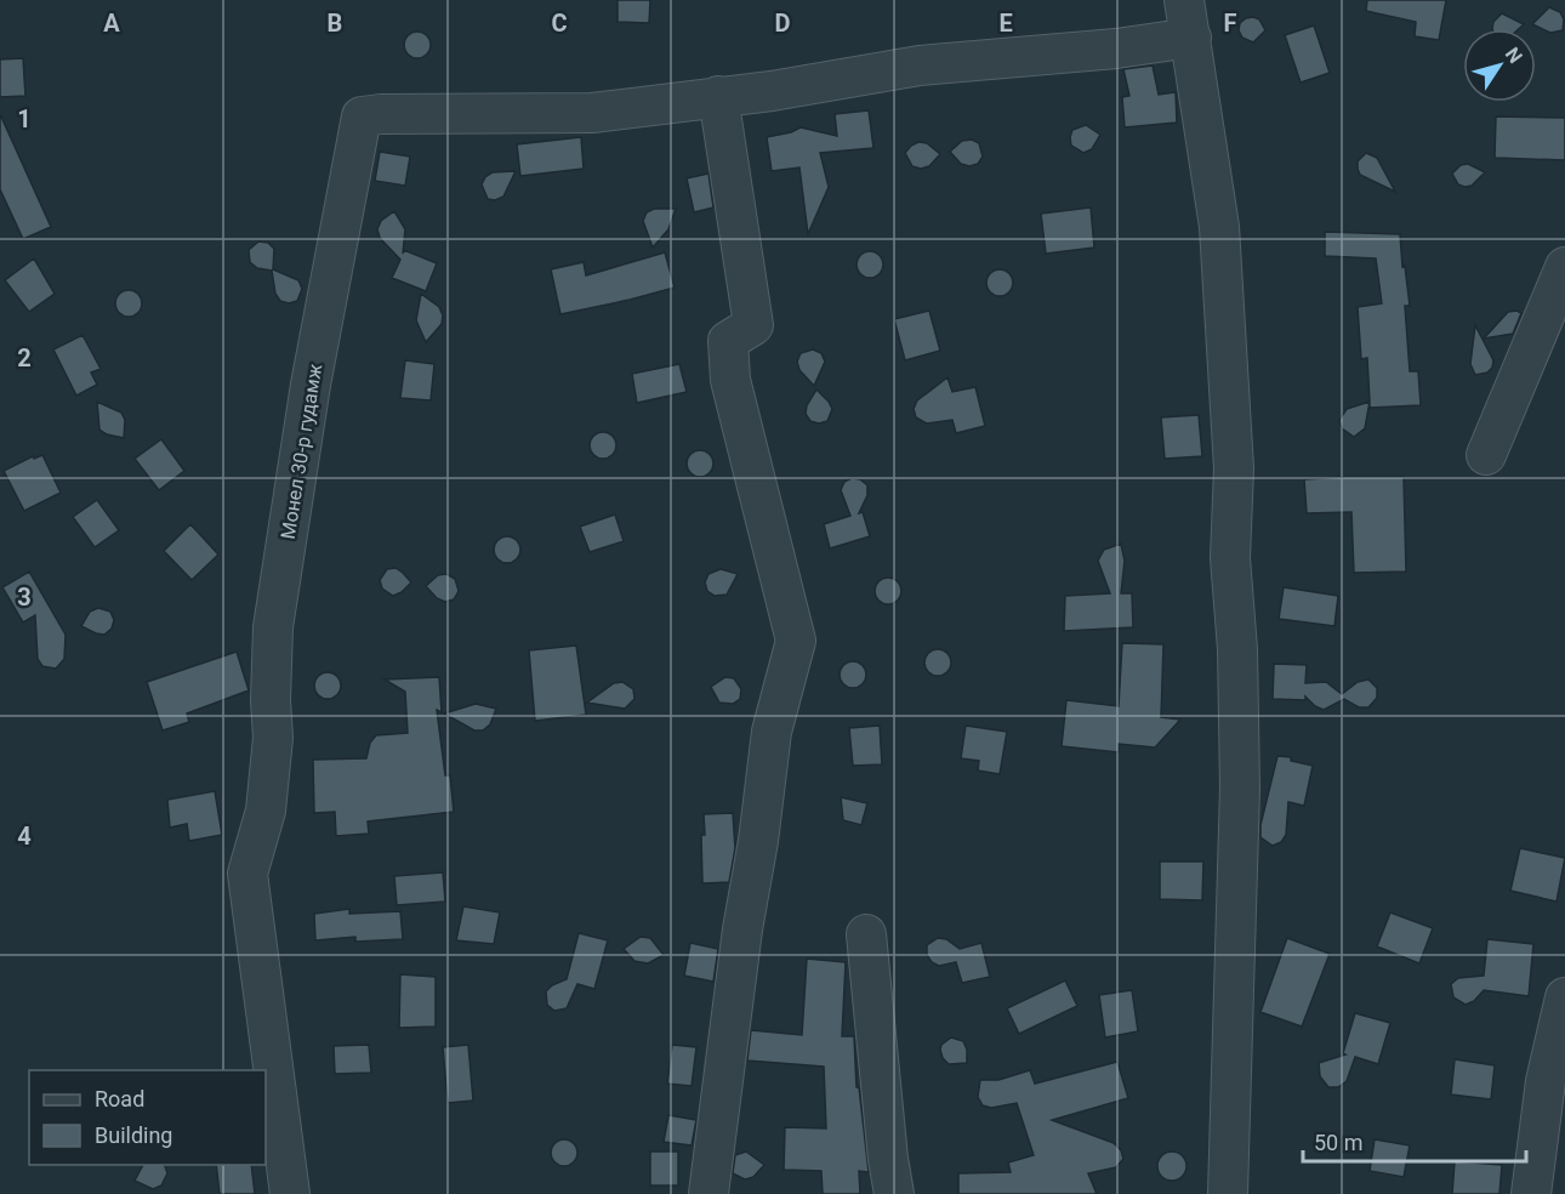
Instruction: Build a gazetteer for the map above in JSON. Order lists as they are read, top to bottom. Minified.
{"streets":{"street":["Монел 30-р гудамж"]},"legend":["Road","Building"],"scale_bar":"50 m","north":"top right","grid":{"columns":["A","B","C","D","E","F"],"rows":["1","2","3","4"]}}
